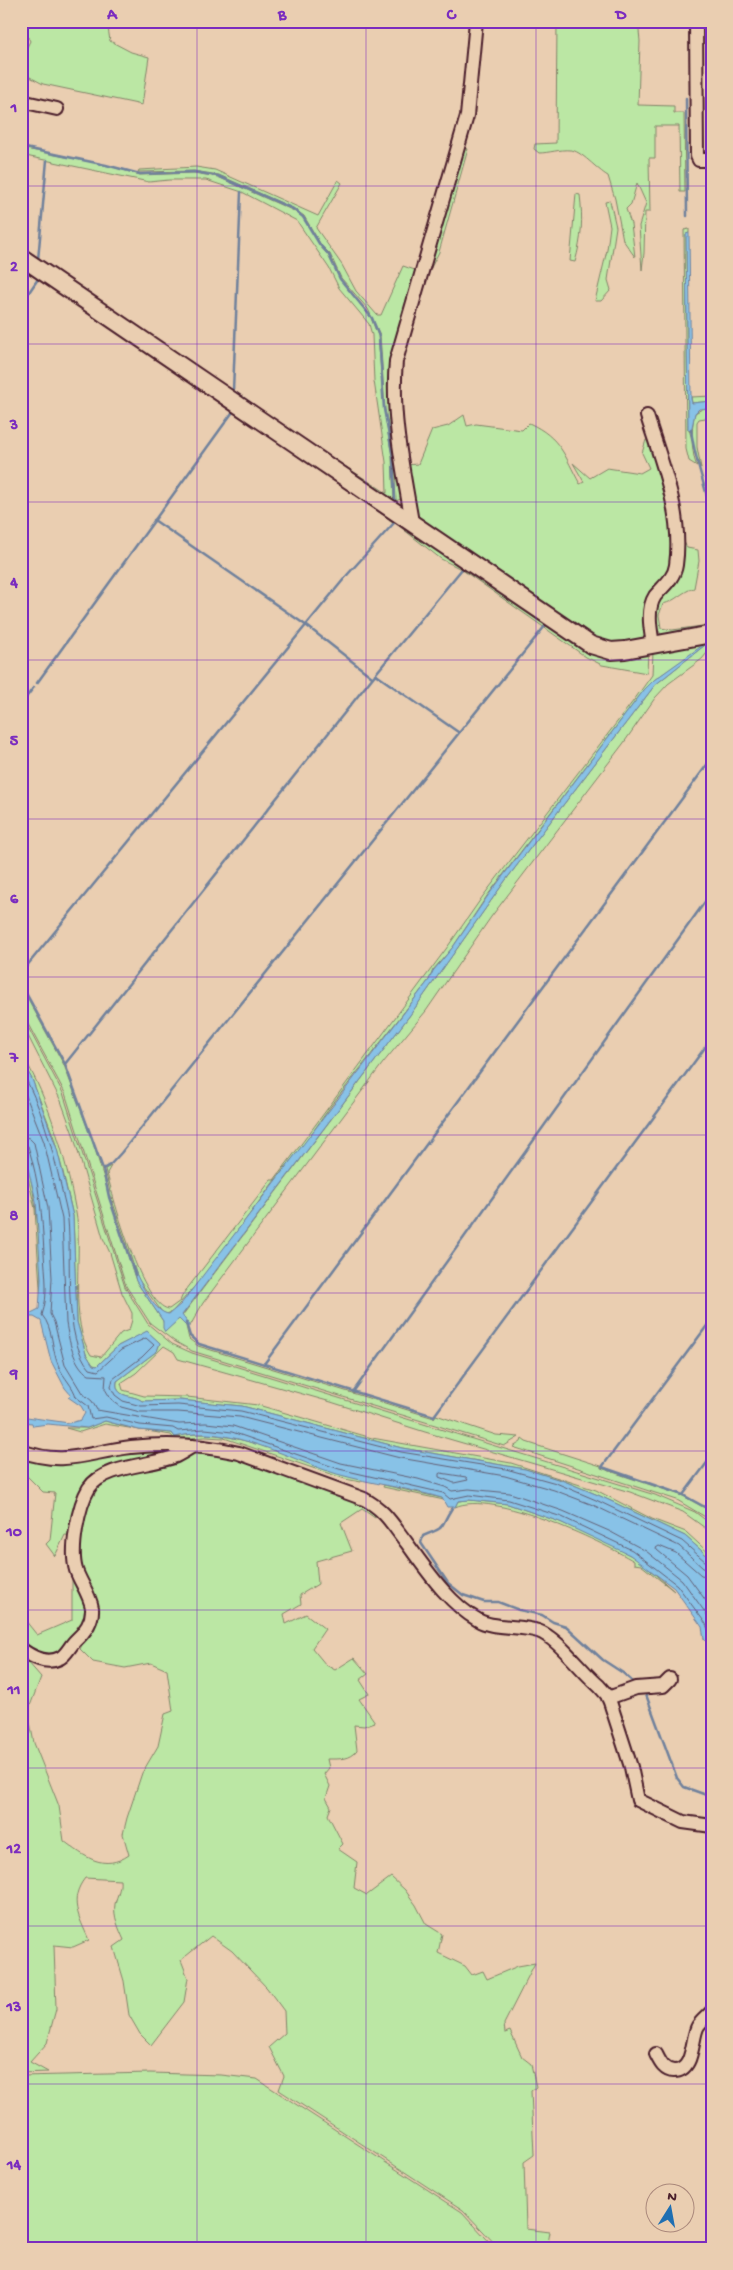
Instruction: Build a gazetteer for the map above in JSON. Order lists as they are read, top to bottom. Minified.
{"north":"top","grid":{"columns":["A","B","C","D"],"rows":["1","2","3","4","5","6","7","8","9","10","11","12","13","14"]}}
